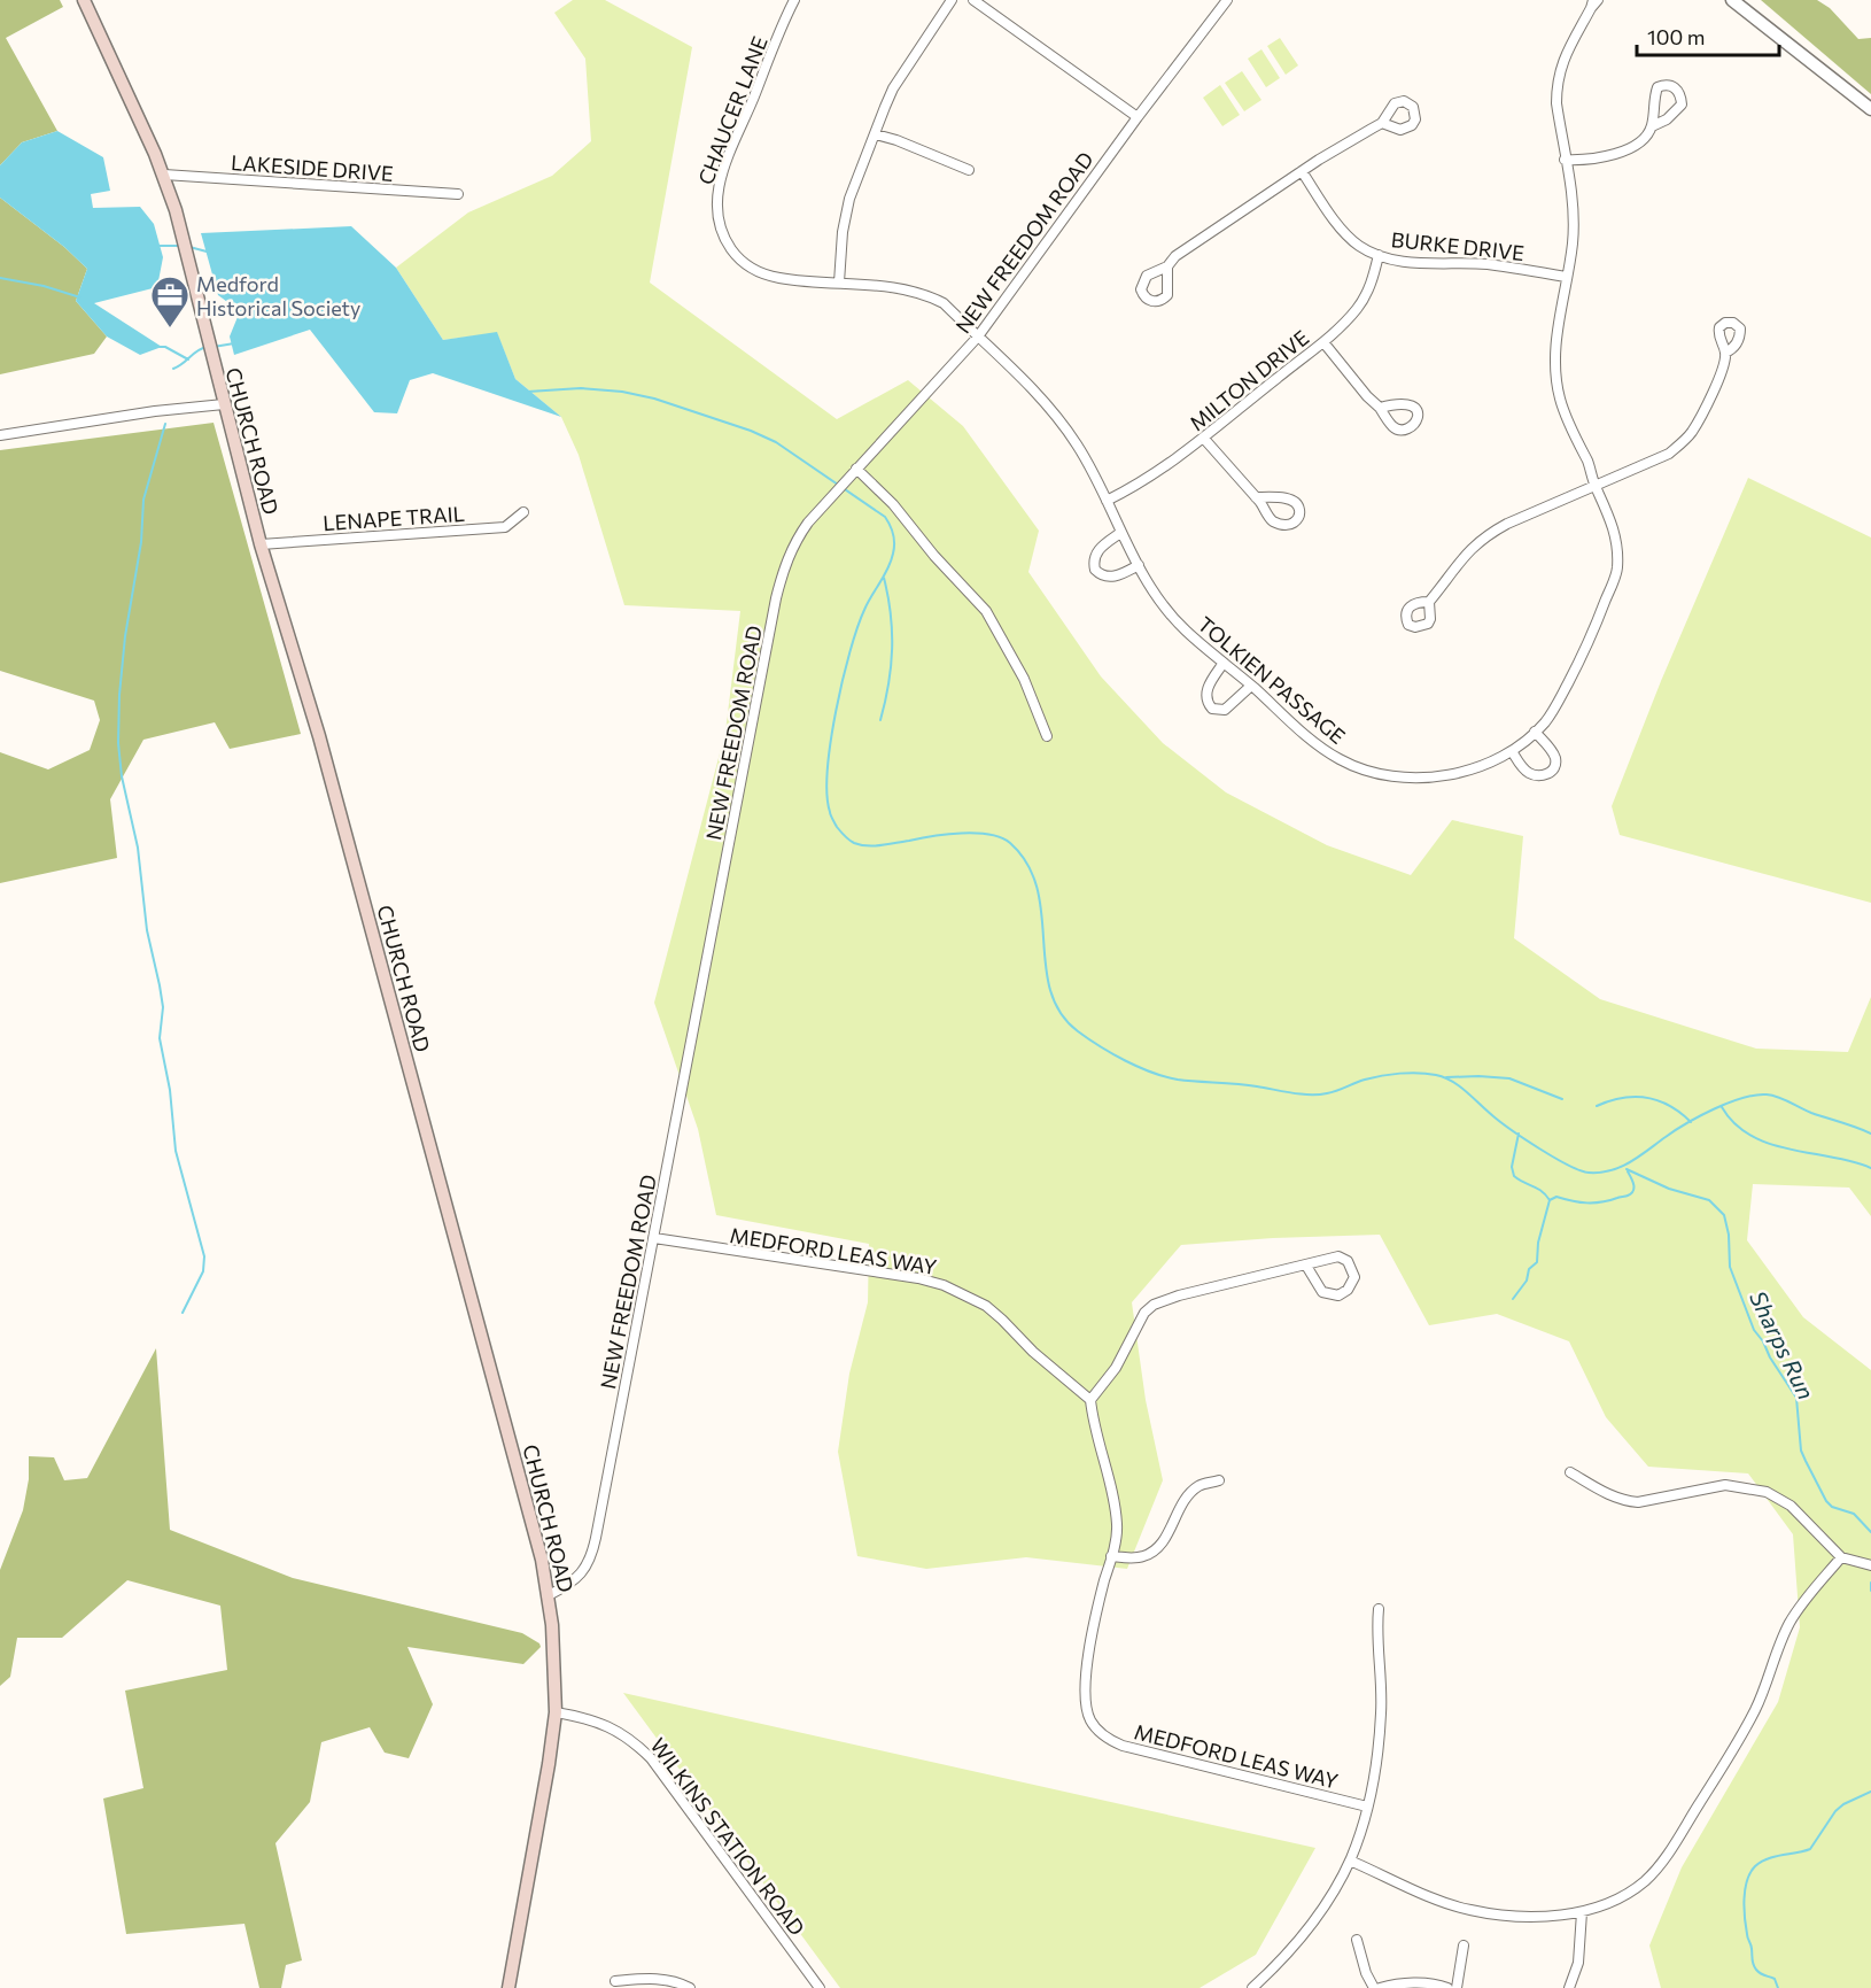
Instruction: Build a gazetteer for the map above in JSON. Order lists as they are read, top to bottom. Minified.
{"streets":{"main road":["CHURCH ROAD"],"street":["CHAUCER LANE","LAKESIDE DRIVE","NEW FREEDOM ROAD","BURKE DRIVE","MILTON DRIVE","LENAPE TRAIL","TOLKIEN PASSAGE","MEDFORD LEAS WAY","WILKINS STATION ROAD"]},"crossings":[["CHAUCER LANE","NEW FREEDOM ROAD"],["CHAUCER LANE","TOLKIEN PASSAGE"],["LAKESIDE DRIVE","CHURCH ROAD"],["NEW FREEDOM ROAD","CHURCH ROAD"],["NEW FREEDOM ROAD","TOLKIEN PASSAGE"],["NEW FREEDOM ROAD","MEDFORD LEAS WAY"],["BURKE DRIVE","MILTON DRIVE"],["BURKE DRIVE","TOLKIEN PASSAGE"],["MILTON DRIVE","TOLKIEN PASSAGE"],["CHURCH ROAD","LENAPE TRAIL"],["CHURCH ROAD","WILKINS STATION ROAD"]],"water":["Sharps Run"],"places":{"office":["Medford Historical Society"]},"scale_bar":"100 m"}
